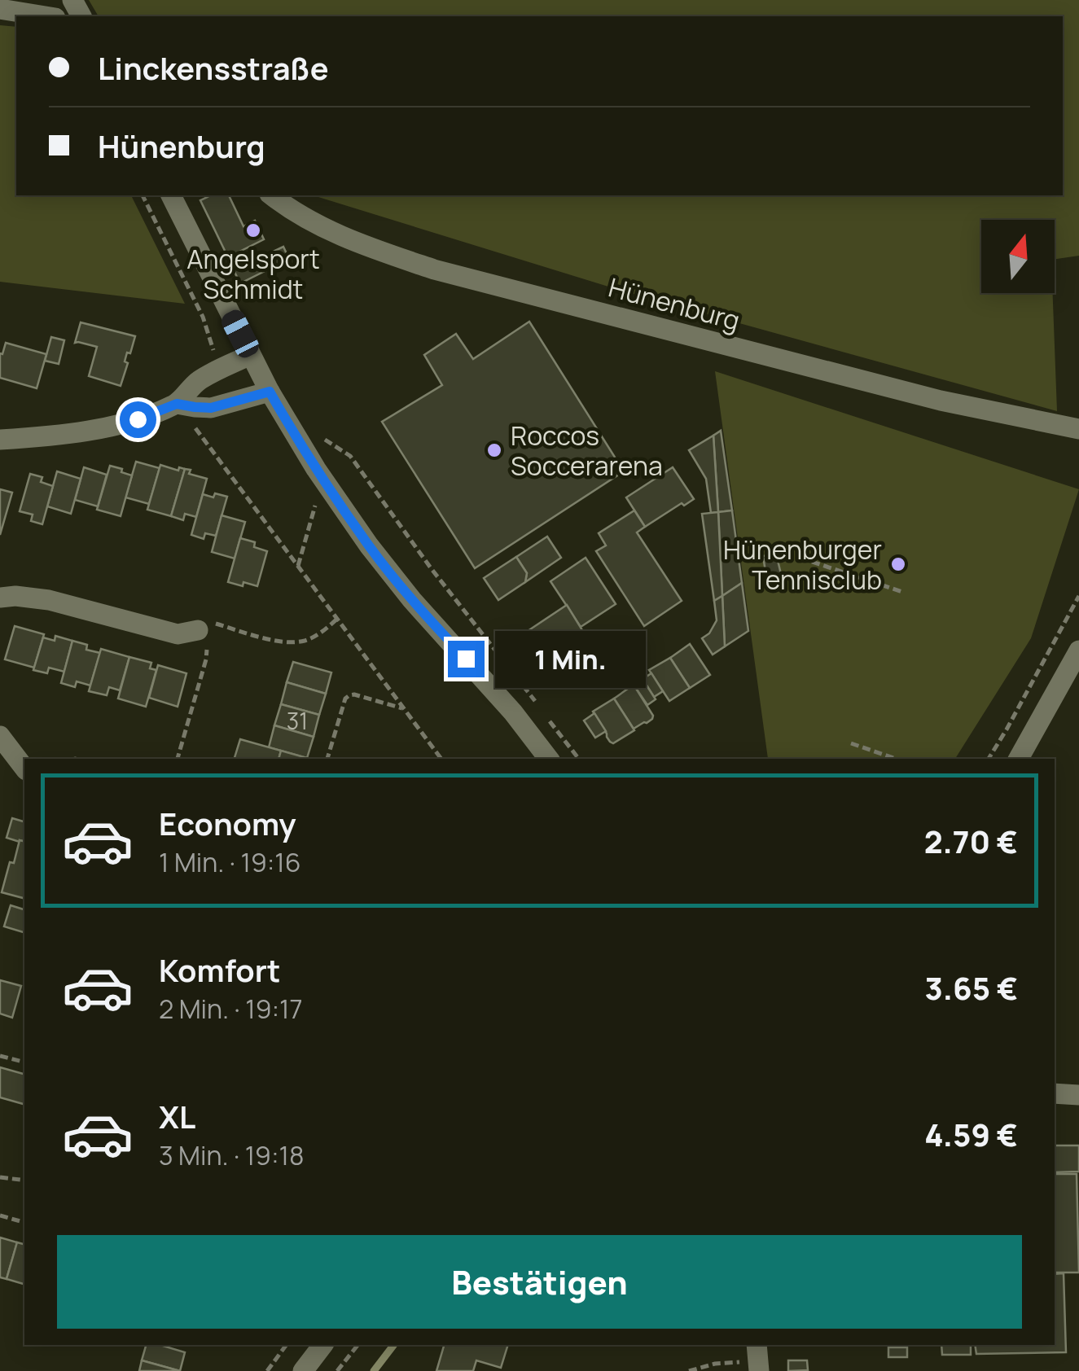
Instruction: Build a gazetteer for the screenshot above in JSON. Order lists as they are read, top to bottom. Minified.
{"streets":{"street":["Hünenburg"]},"places":["Angelsport Schmidt","Roccos Soccerarena","Hünenburger Tennisclub"],"house_numbers":["31"],"north":"top","page":{"banner":["Linckensstraße","Hünenburg"],"bubble":"1 Min.","list":[{"name":"Economy","note":"1 Min. · 19:16","value":"2.70 €"},{"name":"Komfort","note":"2 Min. · 19:17","value":"3.65 €"},{"name":"XL","note":"3 Min. · 19:18","value":"4.59 €"}],"buttons":"Bestätigen"}}
